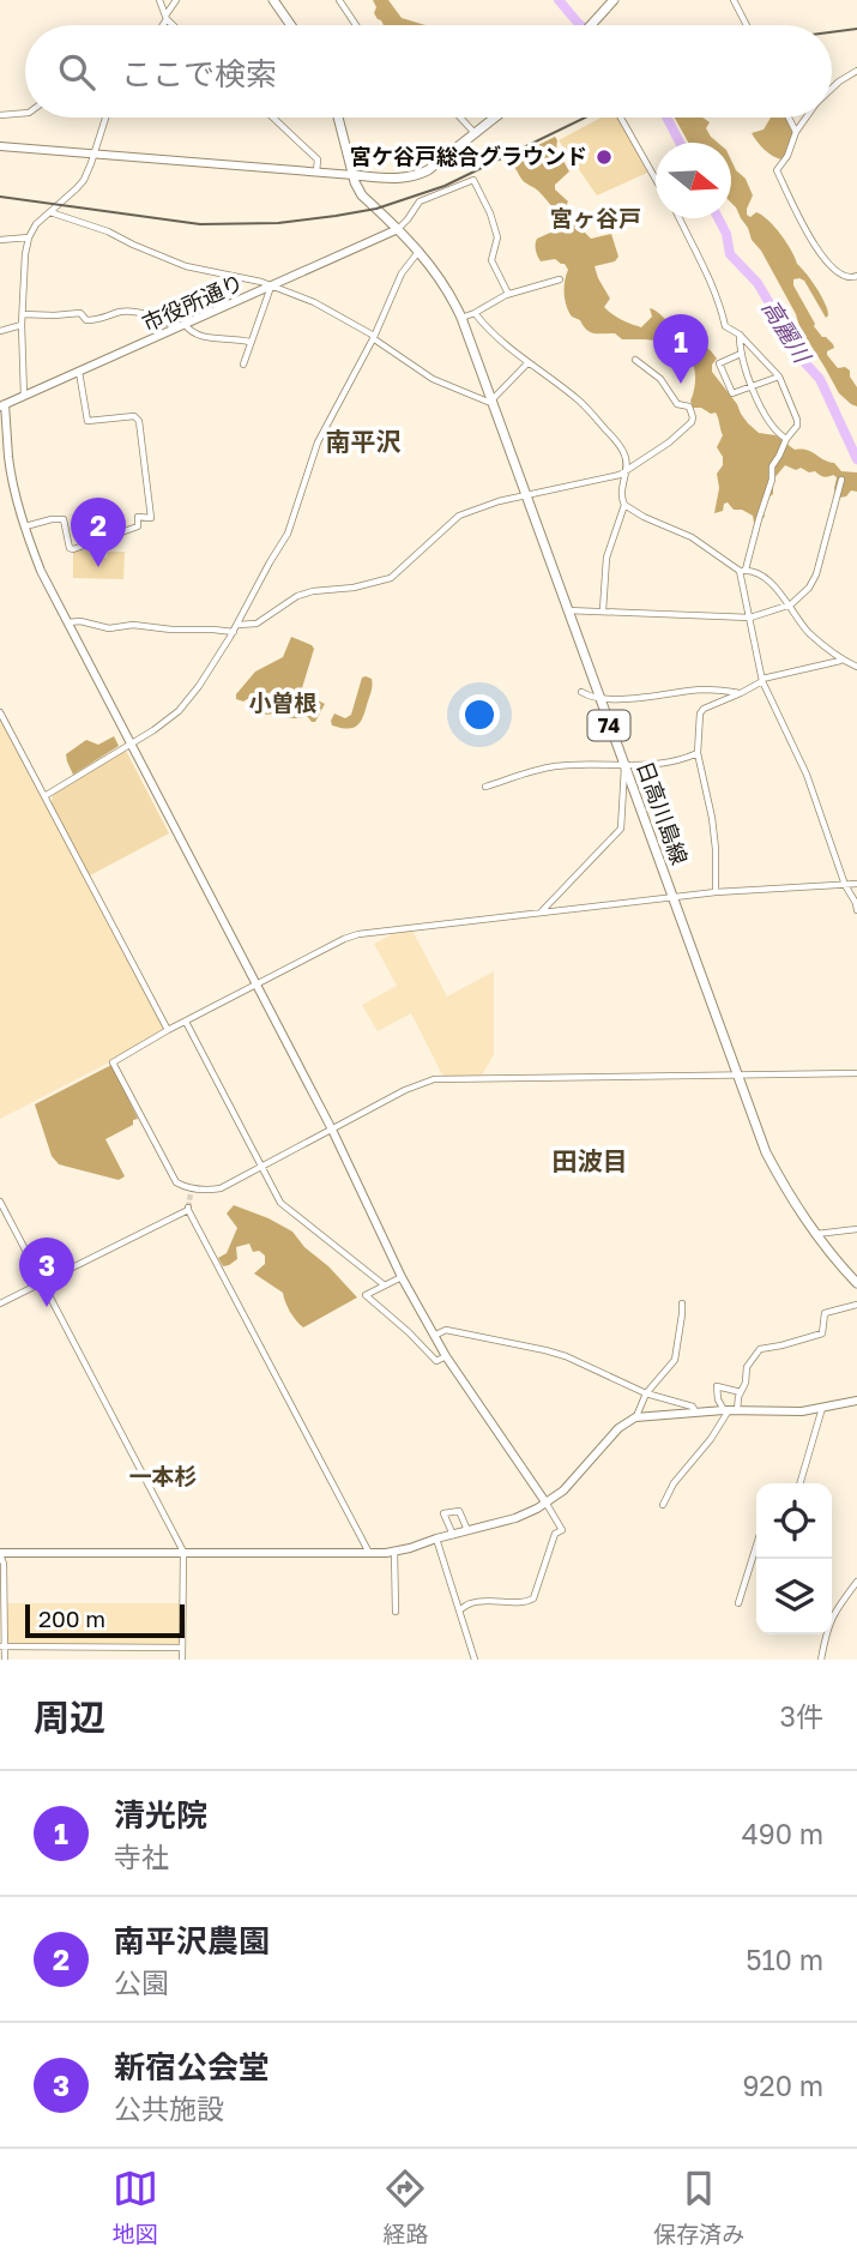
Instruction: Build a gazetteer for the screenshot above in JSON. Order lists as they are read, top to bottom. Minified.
{"streets":{"main road":["74","日高川島線"],"street":["市役所通り"]},"crossings":[["市役所通り","日高川島線"]],"districts":["宮ヶ谷戸","南平沢","小曽根","田波目","一本杉"],"water":["高麗川"],"places":["宮ケ谷戸総合グラウンド"],"scale_bar":"200 m","north":"right","page":{"search":"ここで検索","pins":["1","2","3"],"scale":"200 m","heading":["周辺","3件"],"list":[{"mark":"1","name":"清光院","note":"寺社","value":"490 m"},{"mark":"2","name":"南平沢農園","note":"公園","value":"510 m"},{"mark":"3","name":"新宿公会堂","note":"公共施設","value":"920 m"}],"nav":["地図","経路","保存済み"]}}
